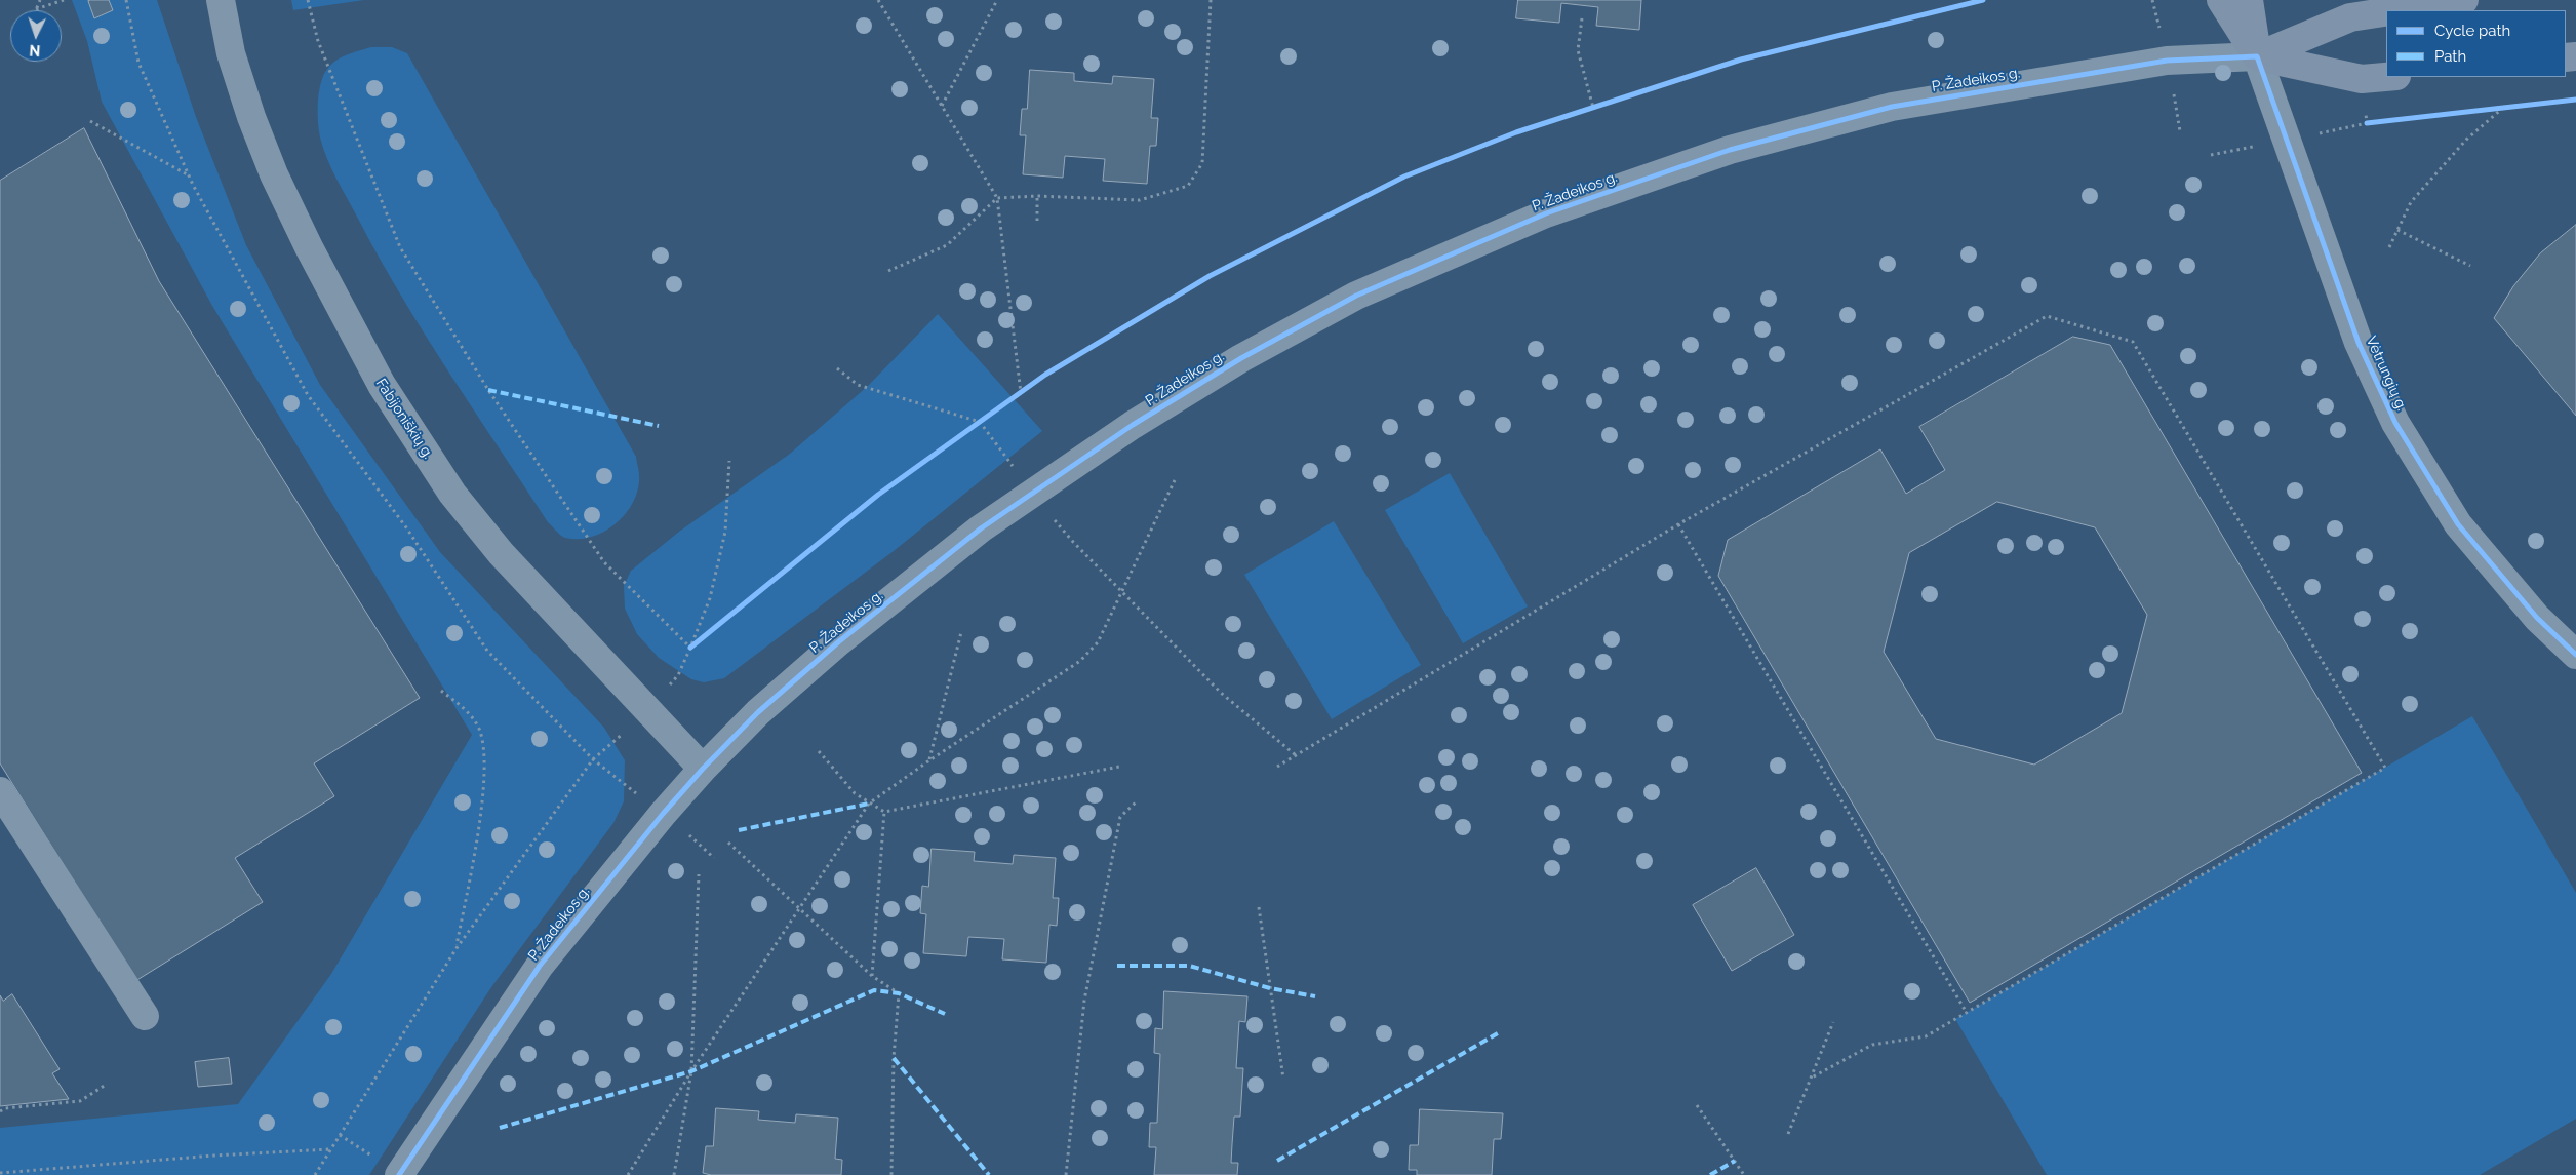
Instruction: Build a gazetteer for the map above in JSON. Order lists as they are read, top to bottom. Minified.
{"streets":{"street":["P. Žadeikos g.","Vėtrungių g.","Fabijoniškių g."]},"crossings":[["P. Žadeikos g.","Vėtrungių g."],["P. Žadeikos g.","Fabijoniškių g."]],"legend":["Cycle path","Path"],"north":"bottom"}
